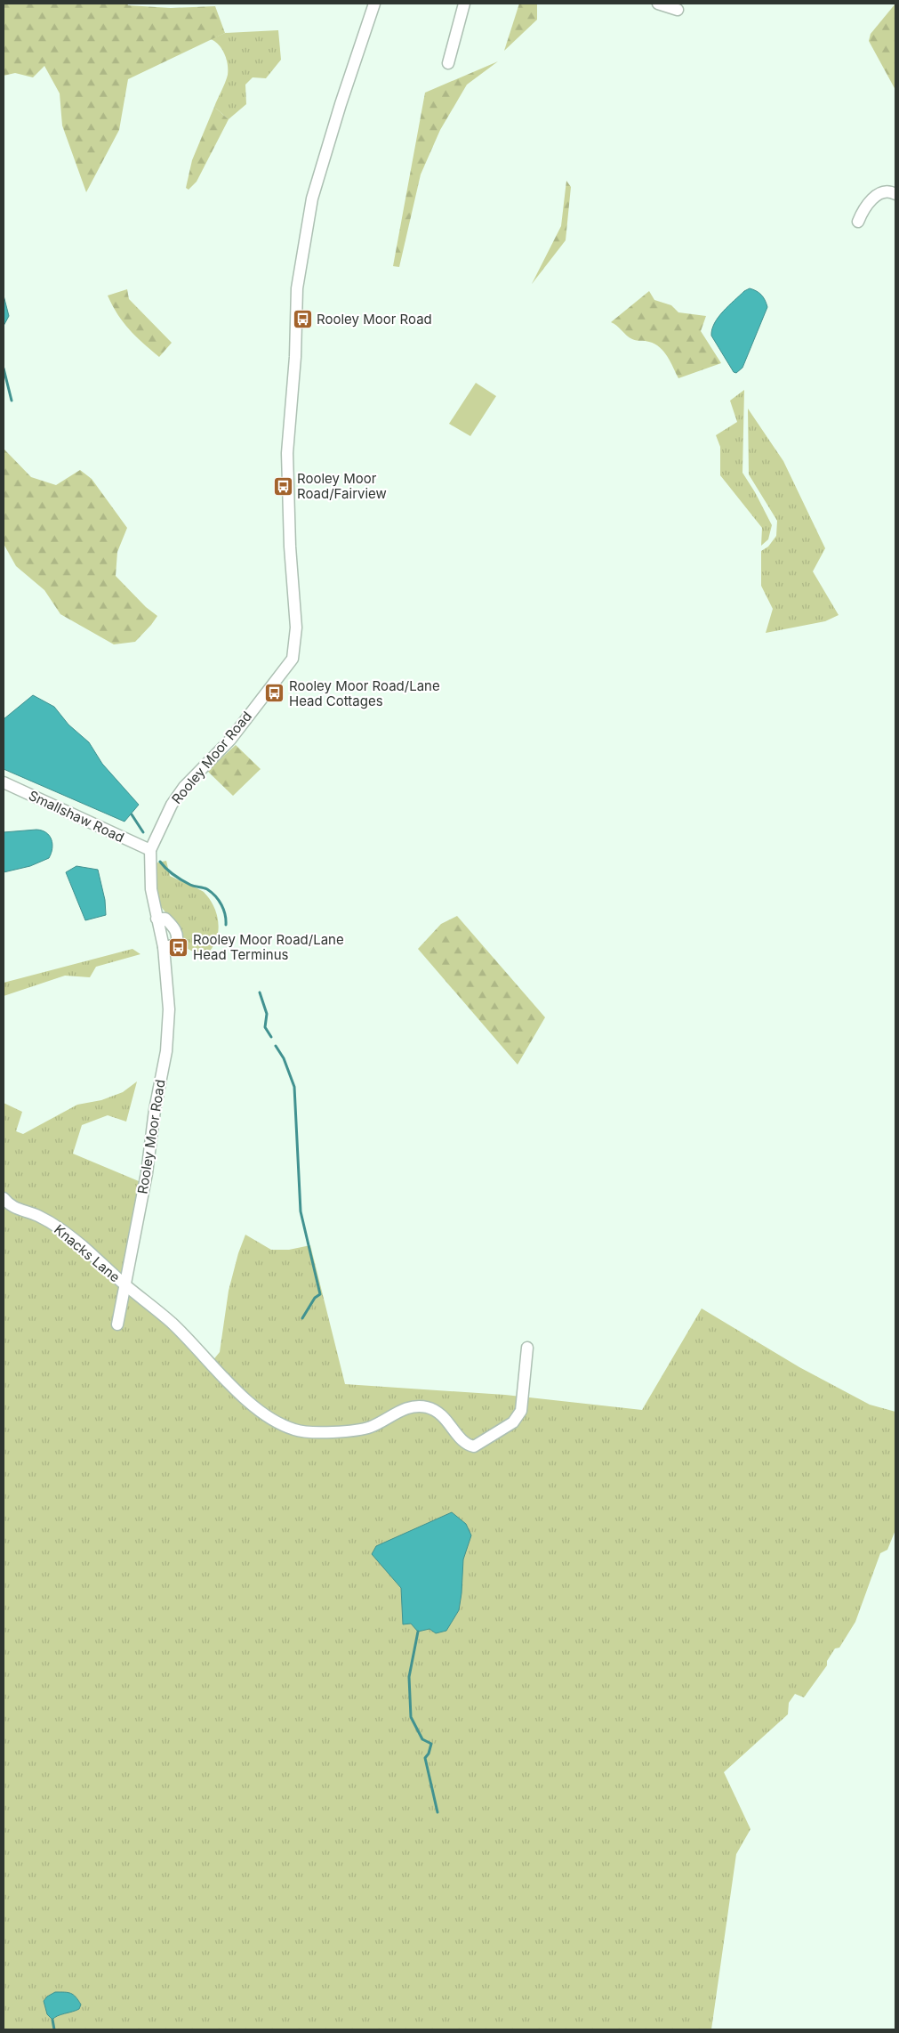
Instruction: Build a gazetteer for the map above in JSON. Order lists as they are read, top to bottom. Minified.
{"streets":{"street":["Rooley Moor Road","Smallshaw Road","Knacks Lane"]},"crossings":[["Rooley Moor Road","Smallshaw Road"],["Rooley Moor Road","Knacks Lane"]],"places":{"bus stop":["Rooley Moor Road","Rooley Moor Road/Fairview","Rooley Moor Road/Lane Head Cottages","Rooley Moor Road/Lane Head Terminus"]}}
